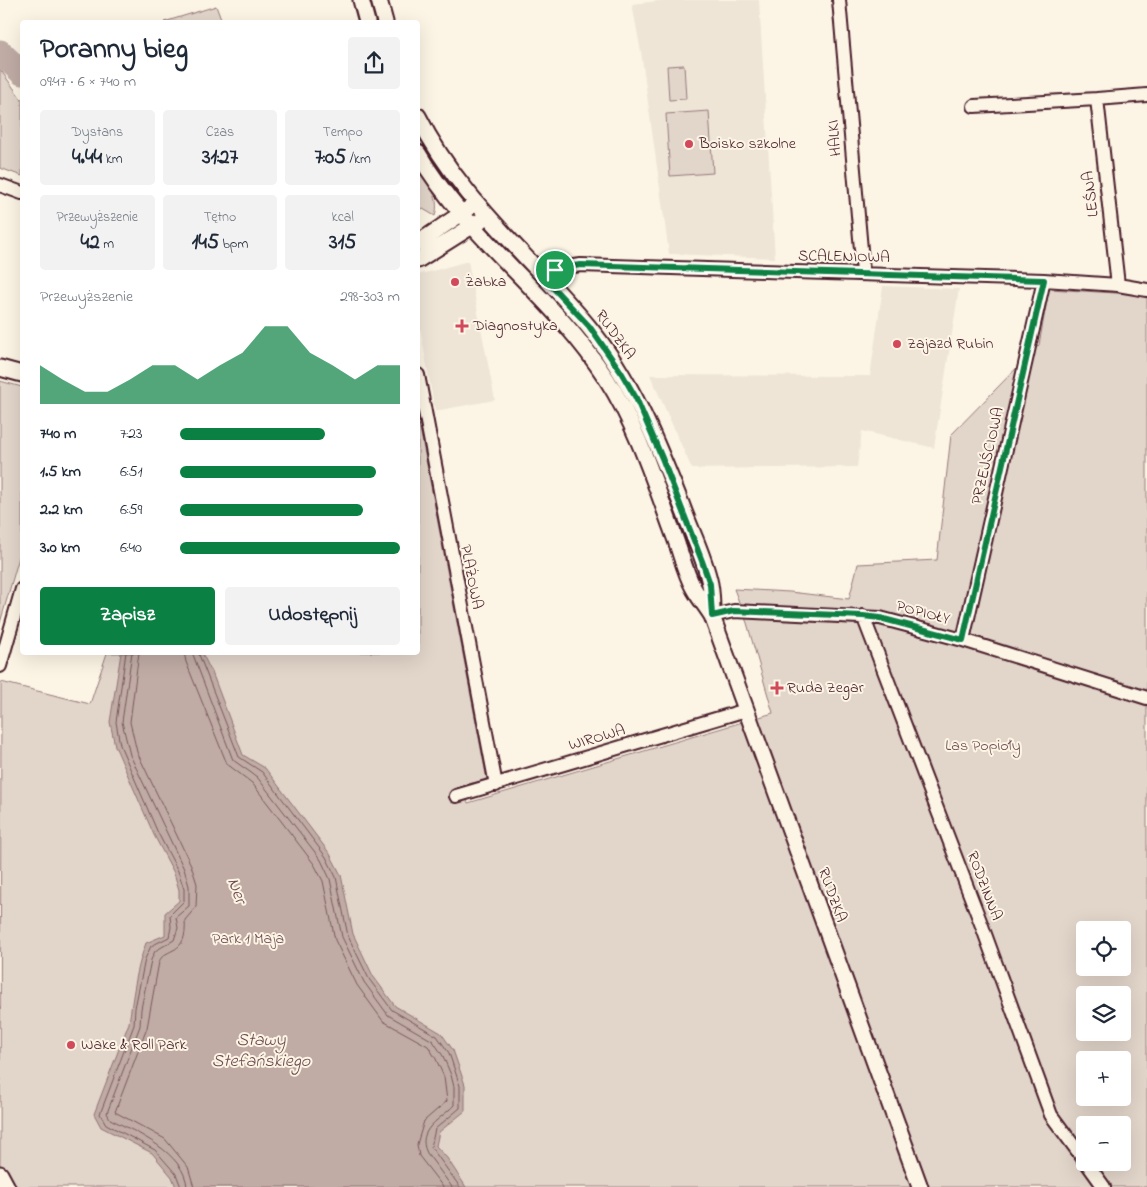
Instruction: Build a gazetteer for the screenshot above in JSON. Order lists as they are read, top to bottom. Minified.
{"streets":{"street":["HALKI","LEŚNA","SCALENIOWA","RUDZKA","PRZEJŚCIOWA","PLAŻOWA","POPIOŁY","WIROWA","RODZINNA"]},"crossings":[["HALKI","SCALENIOWA"],["LEŚNA","SCALENIOWA"],["SCALENIOWA","RUDZKA"],["SCALENIOWA","PRZEJŚCIOWA"],["RUDZKA","POPIOŁY"],["RUDZKA","WIROWA"],["PRZEJŚCIOWA","POPIOŁY"],["PLAŻOWA","WIROWA"],["POPIOŁY","RODZINNA"]],"water":["Ner","Stawy Stefańskiego"],"parks":["Las Popioły","Park 1 Maja"],"places":{"other":["Boisko szkolne","Żabka","Zajazd Rubin","Wake & Roll Park"],"health":["Diagnostyka","Ruda Zegar"]},"page":{"heading":["Poranny bieg","09:47 · 6 × 740 m"],"stats":[["Dystans","4.44 km"],["Czas","31:27"],["Tempo","7:05 /km"],["Przewyższenie","42 m"],["Tętno","145 bpm"],["kcal","315"]],"chart":["Przewyższenie","298–303 m"],"list":[{"name":"740 m","note":"7:23"},{"name":"1.5 km","note":"6:51"},{"name":"2.2 km","note":"6:59"},{"name":"3.0 km","note":"6:40"}],"buttons":["Zapisz","Udostępnij"],"map_buttons":["+","−"]}}
